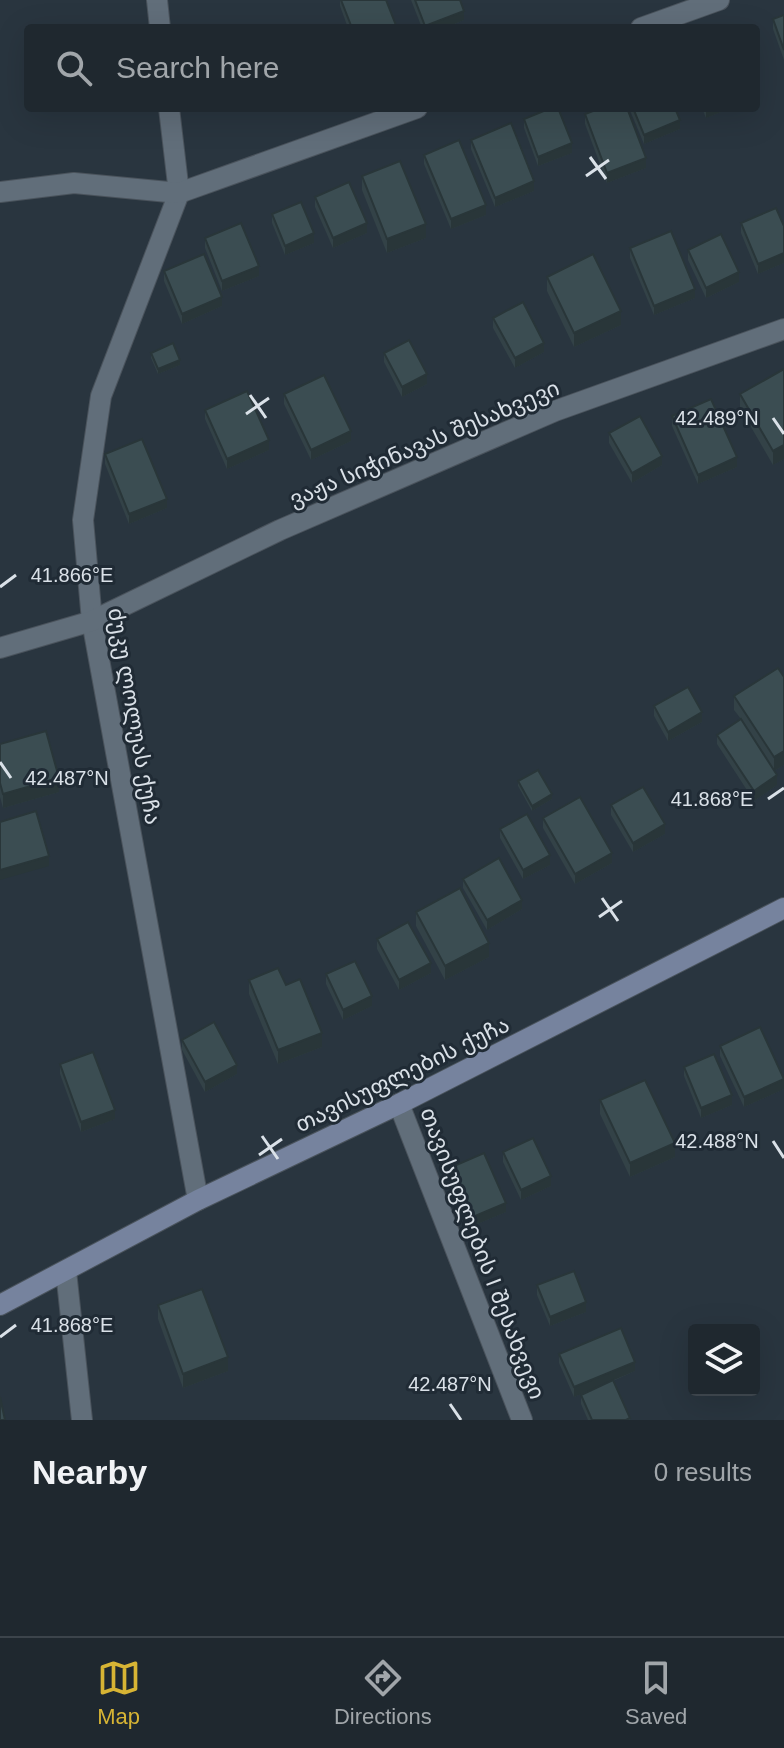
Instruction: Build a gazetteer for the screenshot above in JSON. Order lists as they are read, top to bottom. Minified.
{"streets":{"main road":["თავისუფლების ქუჩა"],"street":["ვაჟა სიჭინავას შესახვევი","ძუკუ ლოლუას ქუჩა","თავისუფლების I შესახვევი"]},"crossings":[["ვაჟა სიჭინავას შესახვევი","ძუკუ ლოლუას ქუჩა"],["ძუკუ ლოლუას ქუჩა","თავისუფლების ქუჩა"],["თავისუფლების ქუჩა","თავისუფლების I შესახვევი"]],"page":{"search":"Search here","heading":["Nearby","0 results"],"nav":["Map","Directions","Saved"]},"coordinates":["42.489°N","41.866°E","42.487°N","41.868°E","42.488°N"]}
